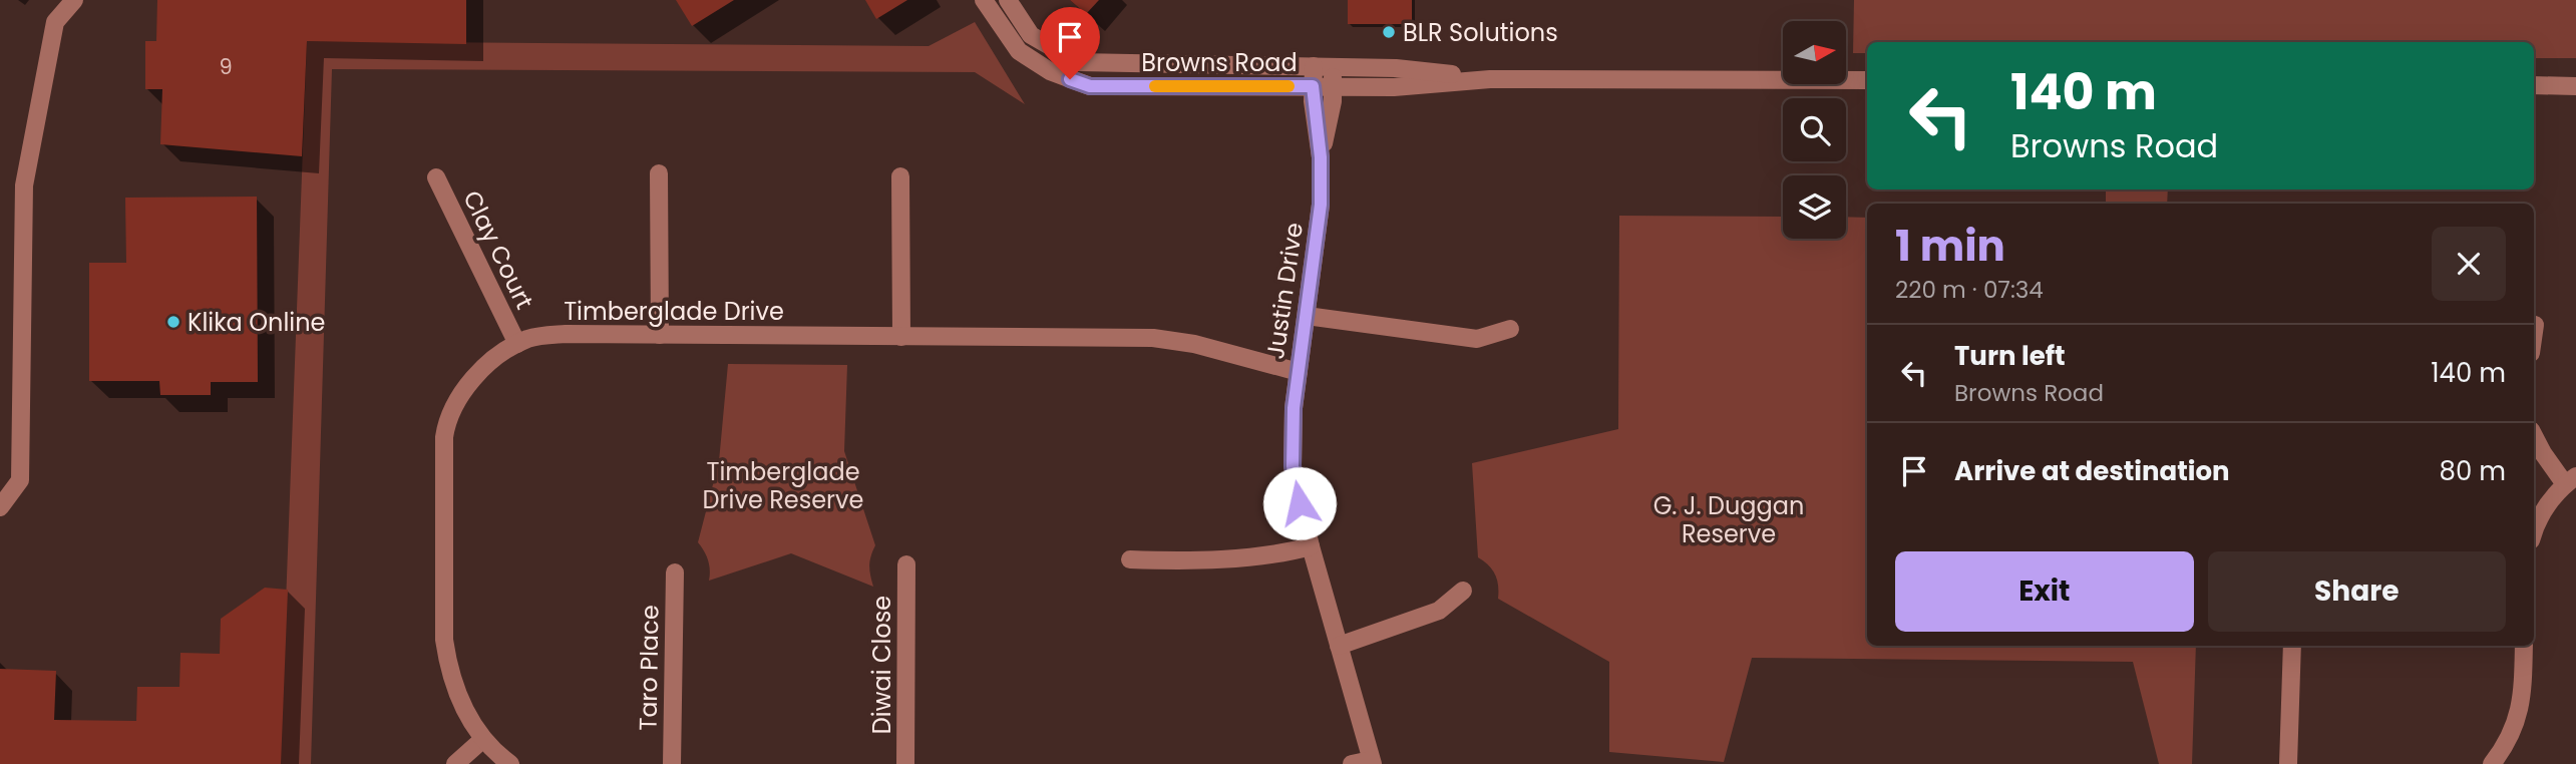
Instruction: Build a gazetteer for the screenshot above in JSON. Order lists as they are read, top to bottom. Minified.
{"streets":{"street":["Browns Road","Clay Court","Justin Drive","Timberglade Drive","Diwai Close","Taro Place"]},"crossings":[["Browns Road","Justin Drive"],["Clay Court","Timberglade Drive"],["Justin Drive","Timberglade Drive"]],"parks":["Timberglade Drive Reserve","G. J. Duggan Reserve"],"places":["BLR Solutions","Klika Online"],"house_numbers":["9"],"north":"right","page":{"turn":["140 m","Browns Road"],"heading":["1 min","220 m · 07:34"],"list":[{"name":"Turn left","note":"Browns Road","value":"140 m"},{"name":"Arrive at destination","value":"80 m"}],"buttons":["Exit","Share"]}}
